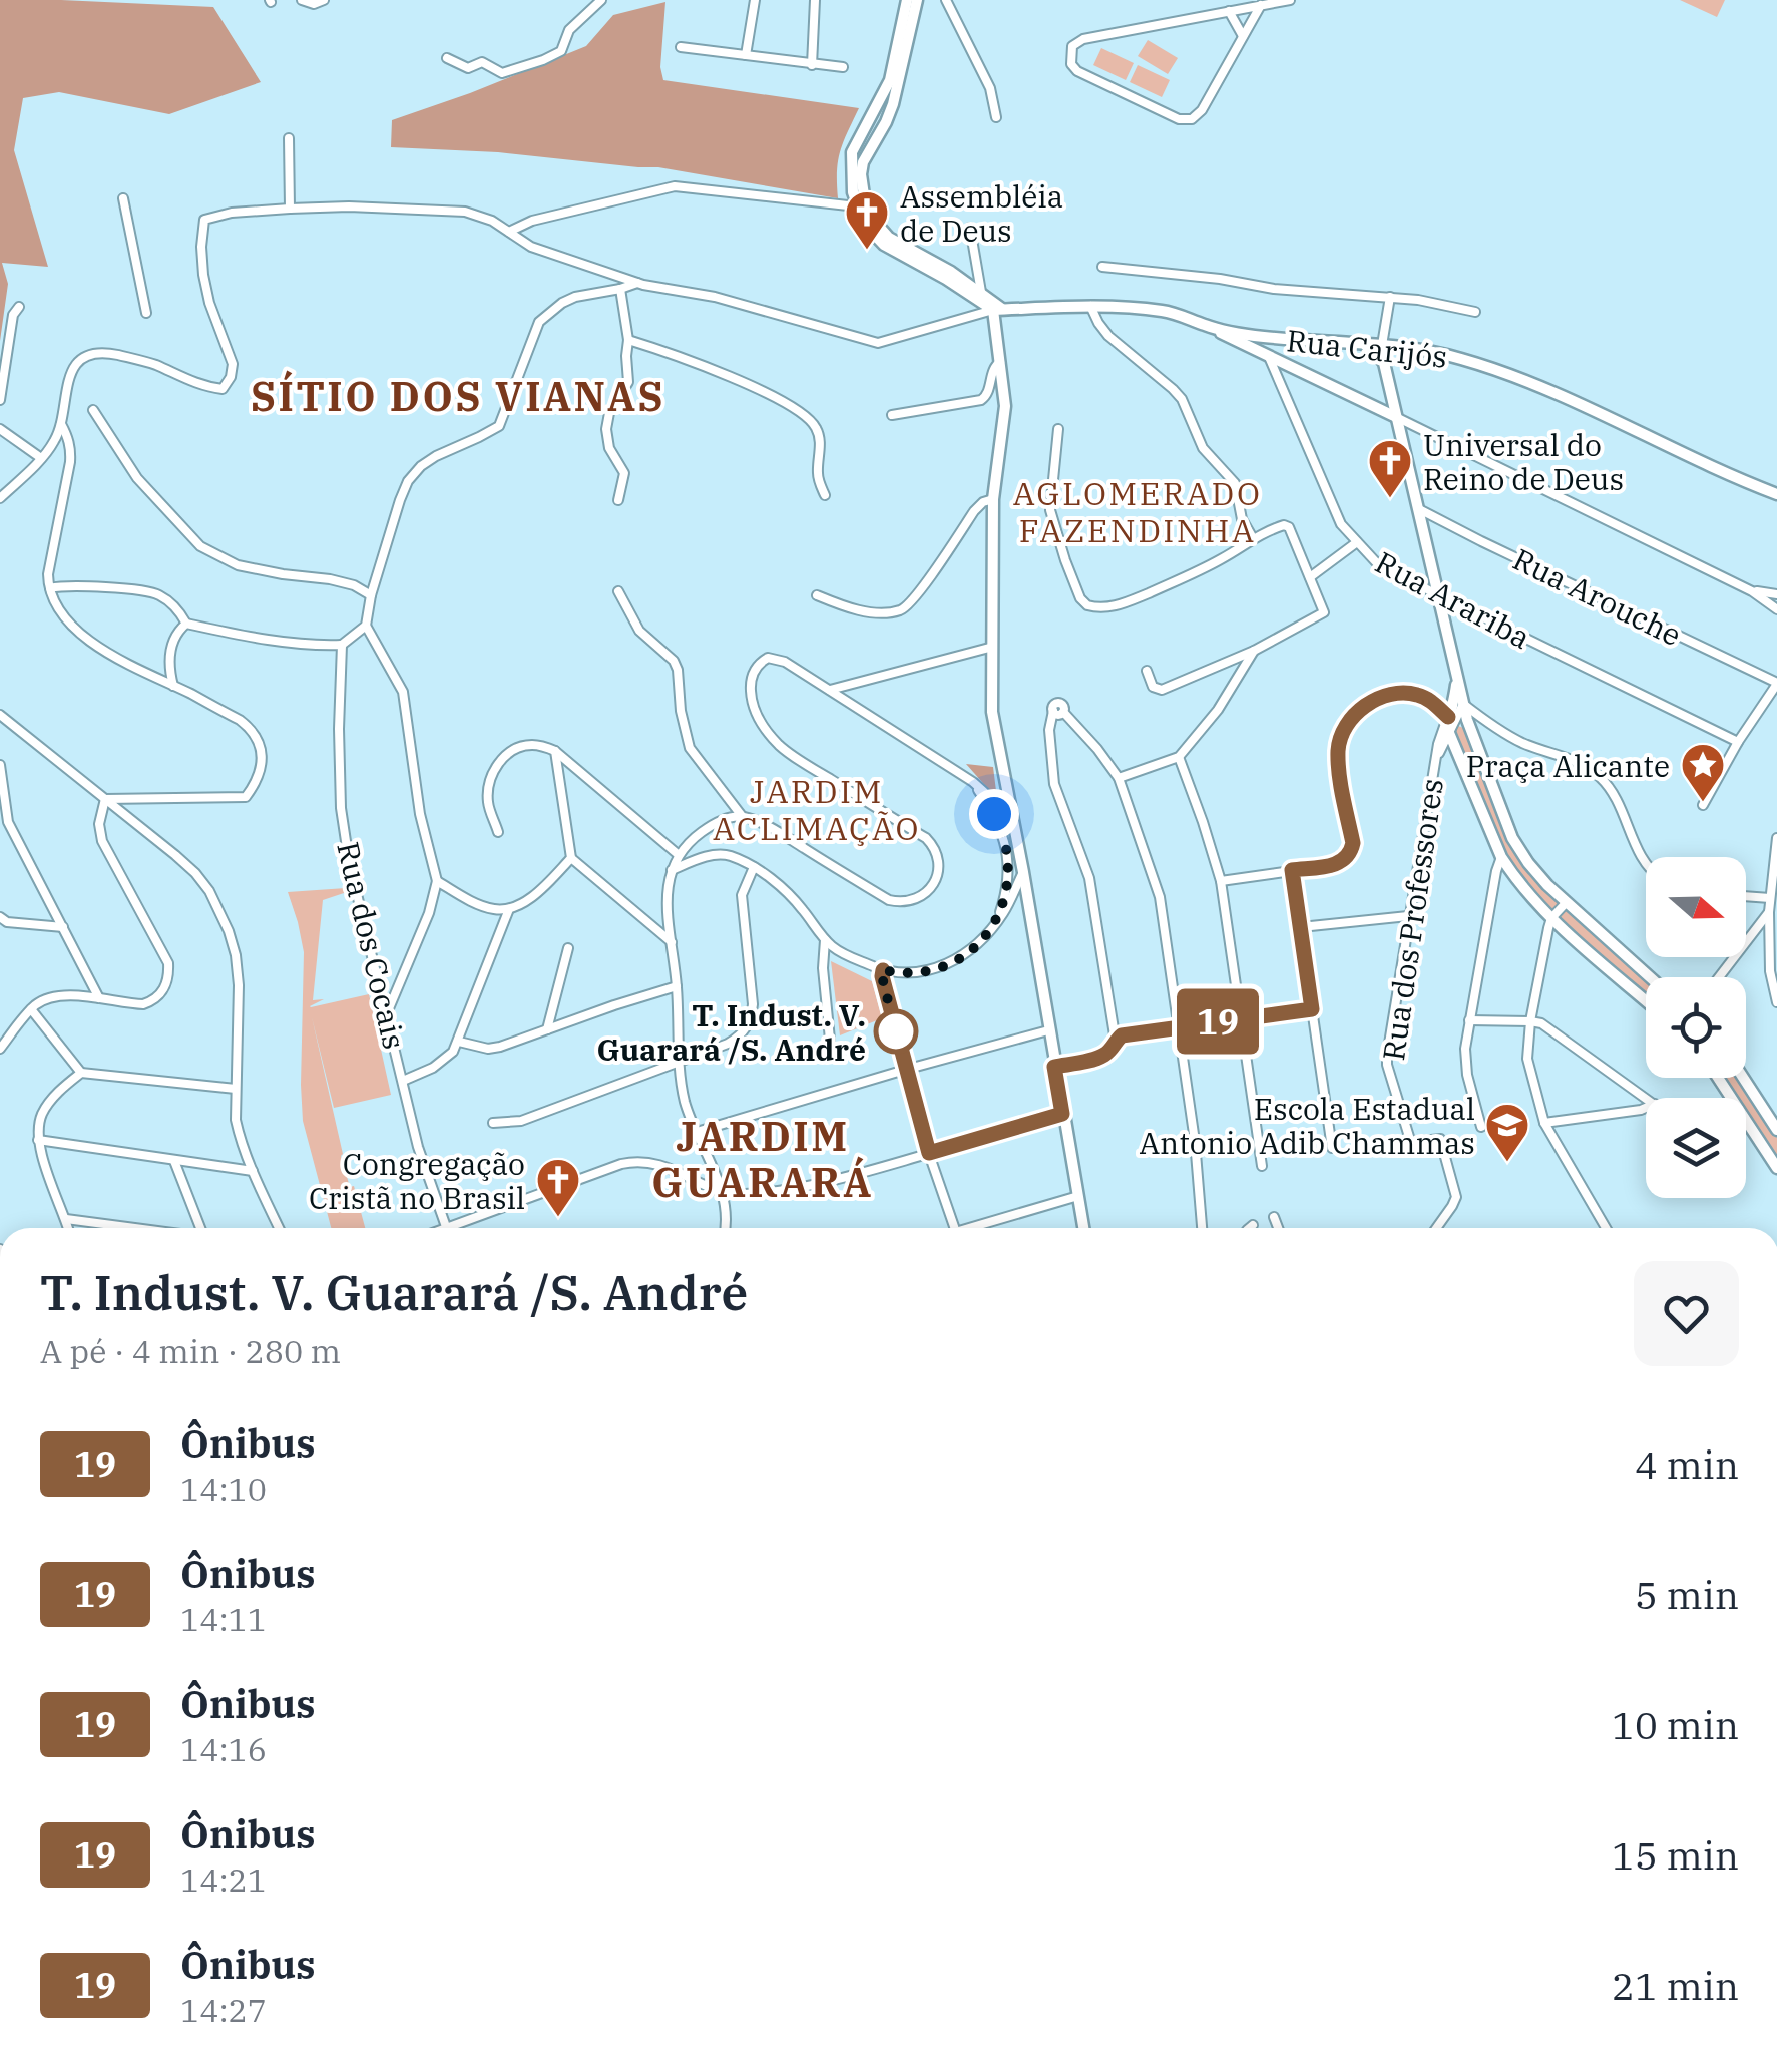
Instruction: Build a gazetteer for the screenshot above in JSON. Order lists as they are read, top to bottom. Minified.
{"streets":{"main road":["Rua Carijós"],"street":["Rua Arouche","Rua Arariba","Rua dos Professores","Rua dos Cocais"]},"districts":["SÍTIO DOS VIANAS","AGLOMERADO FAZENDINHA","JARDIM ACLIMAÇÃO","JARDIM GUARARÁ"],"places":{"church":["Assembléia de Deus","Universal do Reino de Deus","Congregação Cristã no Brasil"],"place":["Praça Alicante"],"other":["T. Indust. V. Guarará /S. André"],"school or university":["Escola Estadual Antonio Adib Chammas"]},"lines":["bus line 19"],"north":"right","page":{"on_map":"19","heading":["T. Indust. V. Guarará /S. André","A pé · 4 min · 280 m"],"list":[{"mark":"19","name":"Ônibus","note":"14:10","value":"4 min"},{"mark":"19","name":"Ônibus","note":"14:11","value":"5 min"},{"mark":"19","name":"Ônibus","note":"14:16","value":"10 min"},{"mark":"19","name":"Ônibus","note":"14:21","value":"15 min"},{"mark":"19","name":"Ônibus","note":"14:27","value":"21 min"}]}}
